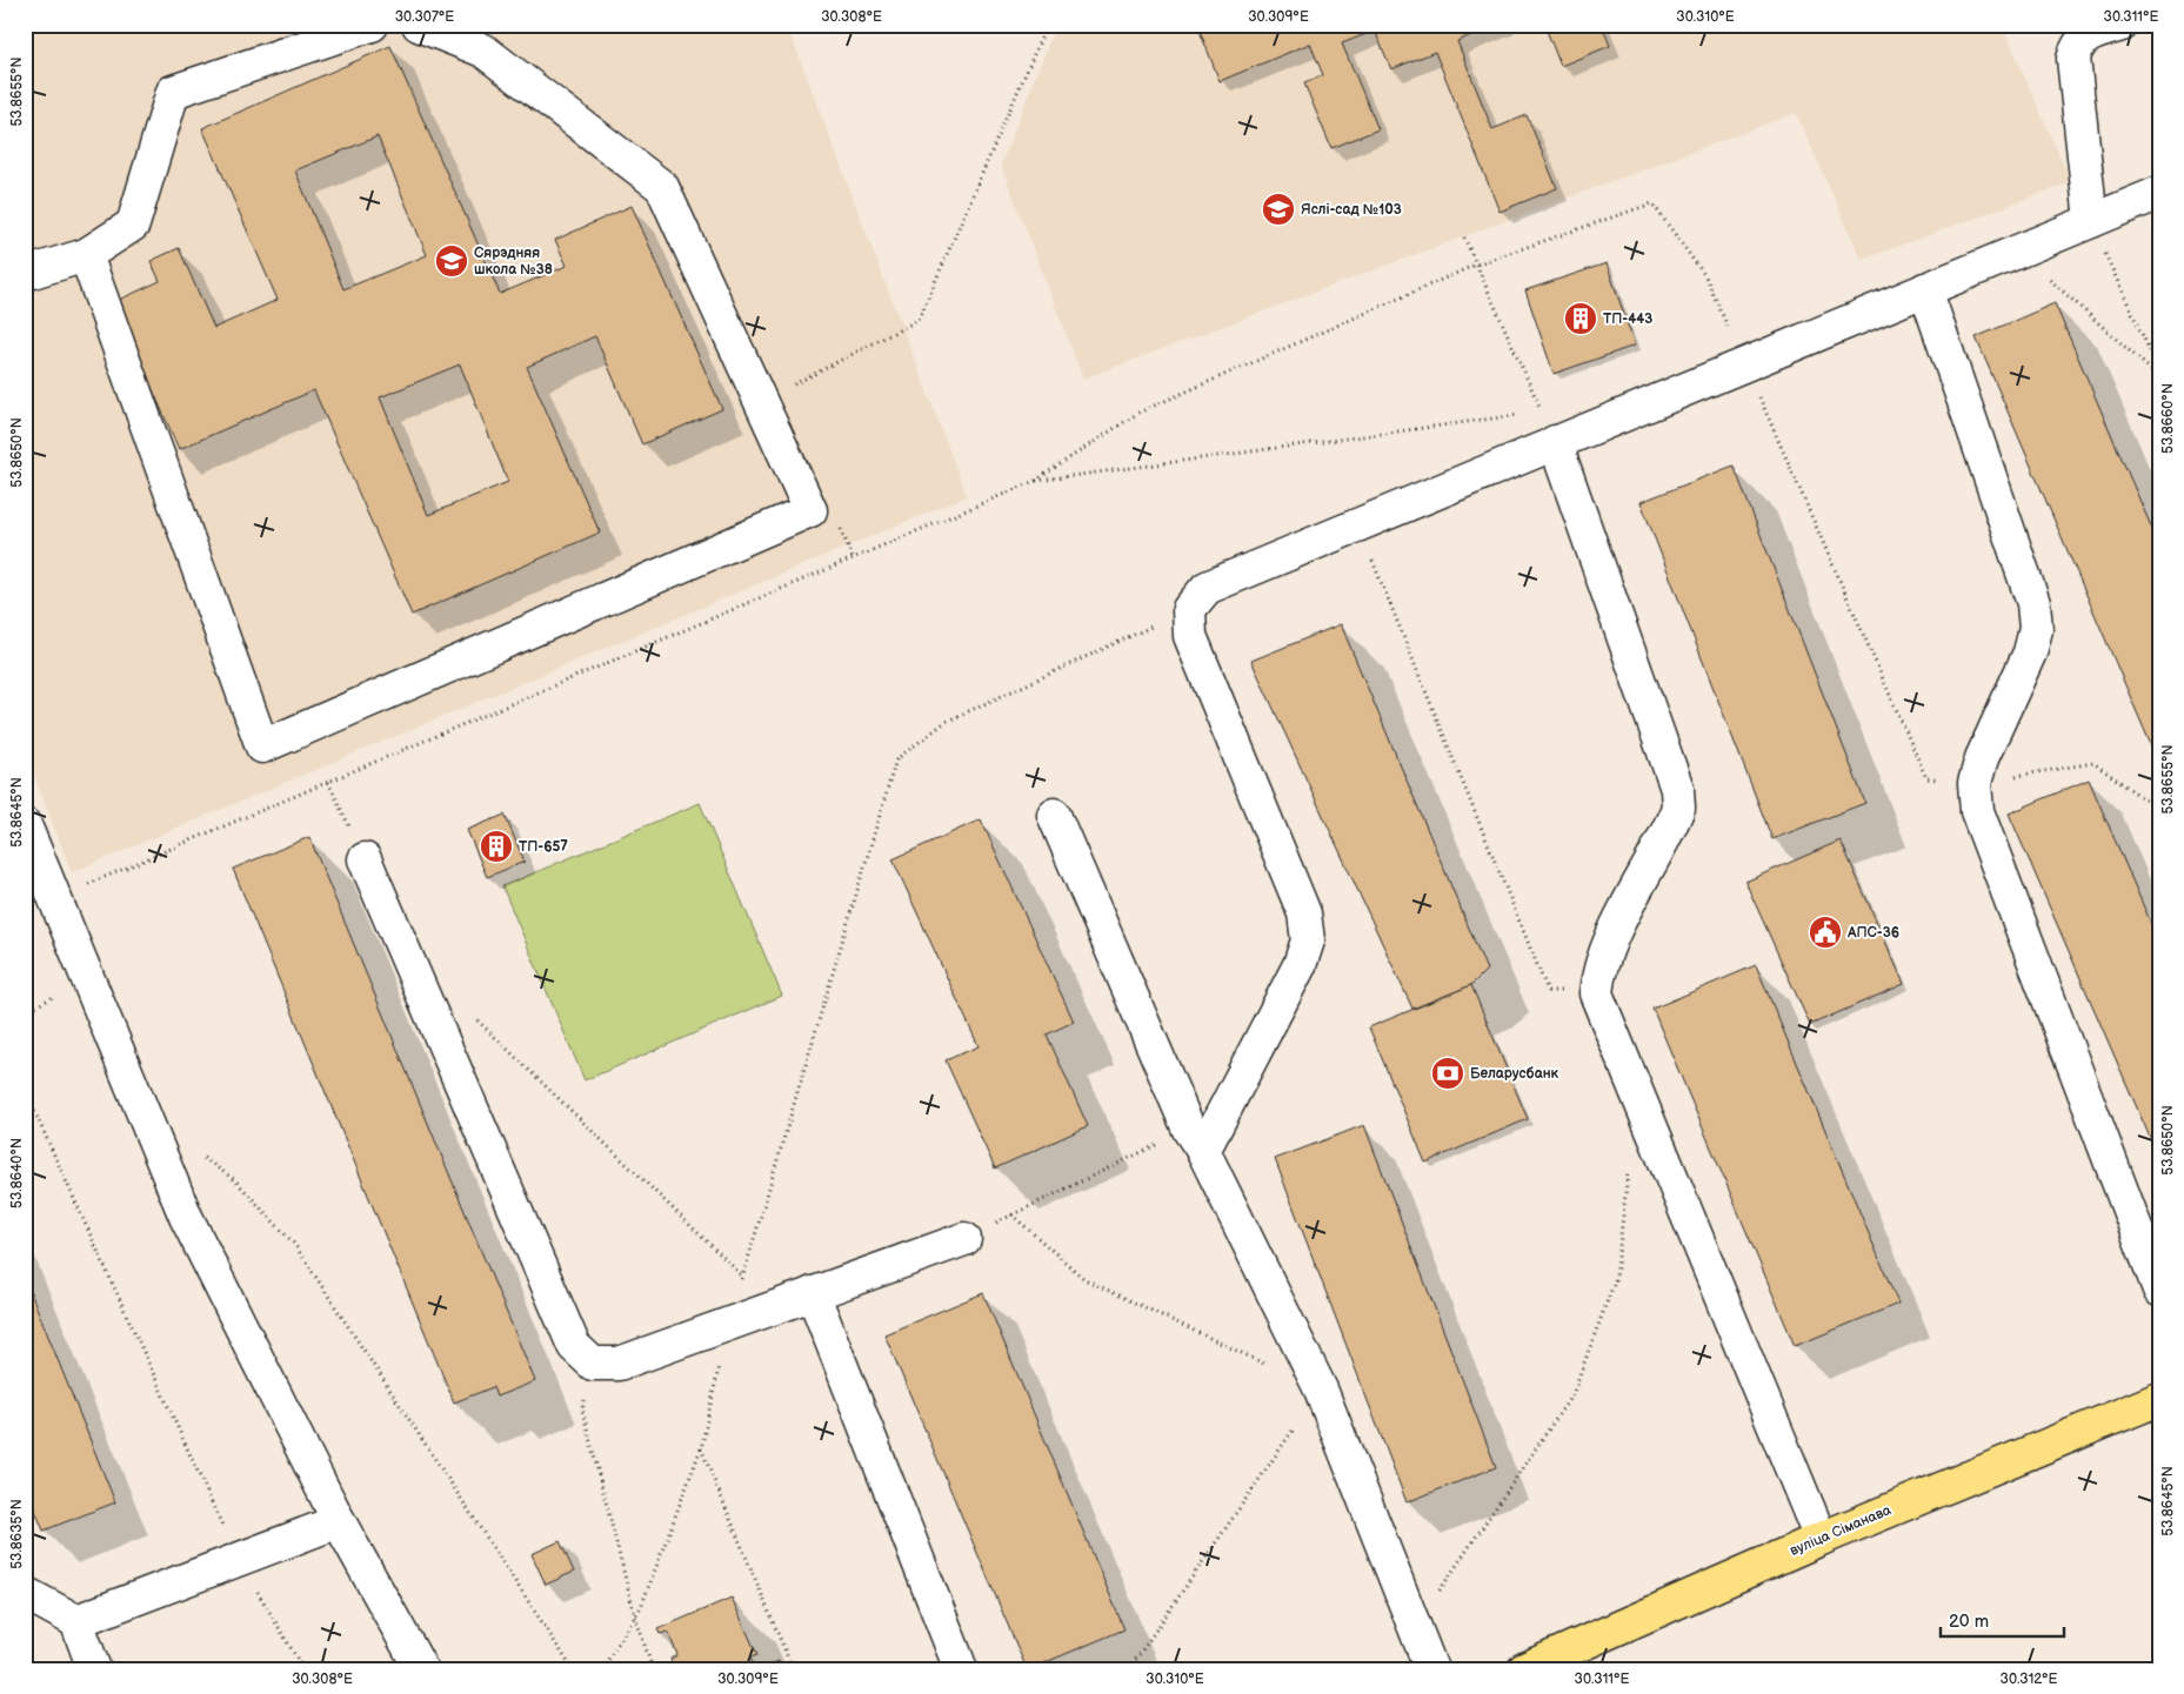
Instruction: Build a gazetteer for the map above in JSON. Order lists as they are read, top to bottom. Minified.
{"streets":{"main road":["вуліца Сіманава"]},"places":{"school or university":["Яслі-сад №103","Сярэдняя школа №38"],"building":["ТП-443","ТП-657"],"public building":["АПС-36"],"bank":["Беларусбанк"]},"scale_bar":"20 m","coordinates":["30.307°E","30.308°E","30.309°E","30.310°E","30.311°E","53.8655°N","53.8660°N","53.8650°N","53.8645°N","53.8640°N","53.8635°N","30.312°E"]}
